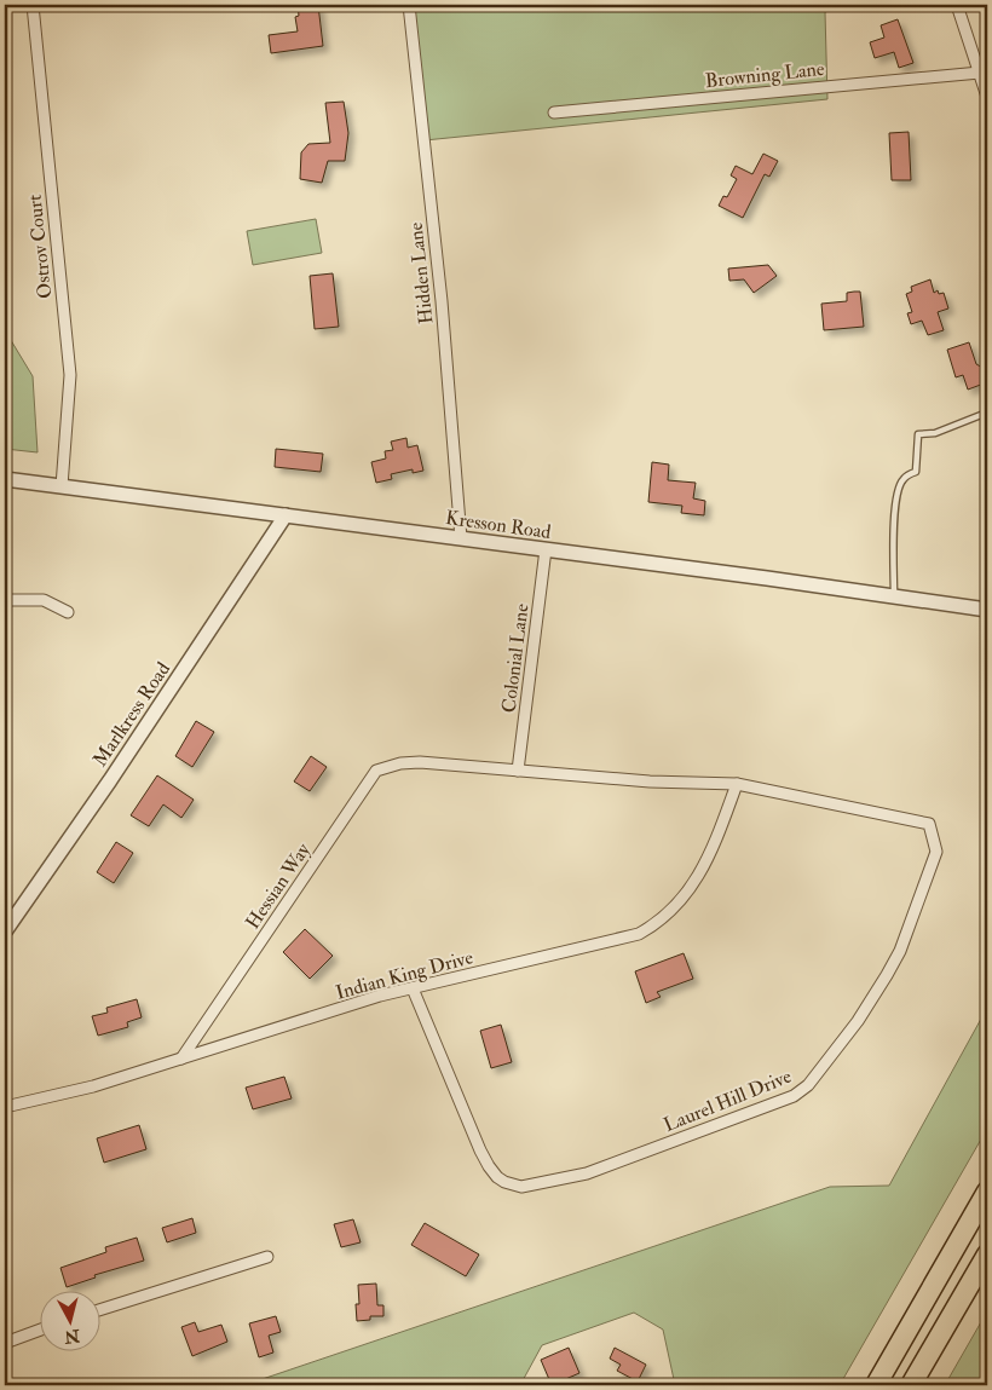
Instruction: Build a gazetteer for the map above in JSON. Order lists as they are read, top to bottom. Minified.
{"streets":{"street":["Browning Lane","Ostrov Court","Hidden Lane","Kresson Road","Colonial Lane","Marlkress Road","Hessian Way","Indian King Drive","Laurel Hill Drive"]},"crossings":[["Ostrov Court","Kresson Road"],["Hidden Lane","Kresson Road"],["Kresson Road","Colonial Lane"],["Kresson Road","Marlkress Road"],["Colonial Lane","Laurel Hill Drive"],["Hessian Way","Indian King Drive"],["Hessian Way","Laurel Hill Drive"],["Indian King Drive","Laurel Hill Drive"]],"north":"bottom"}
